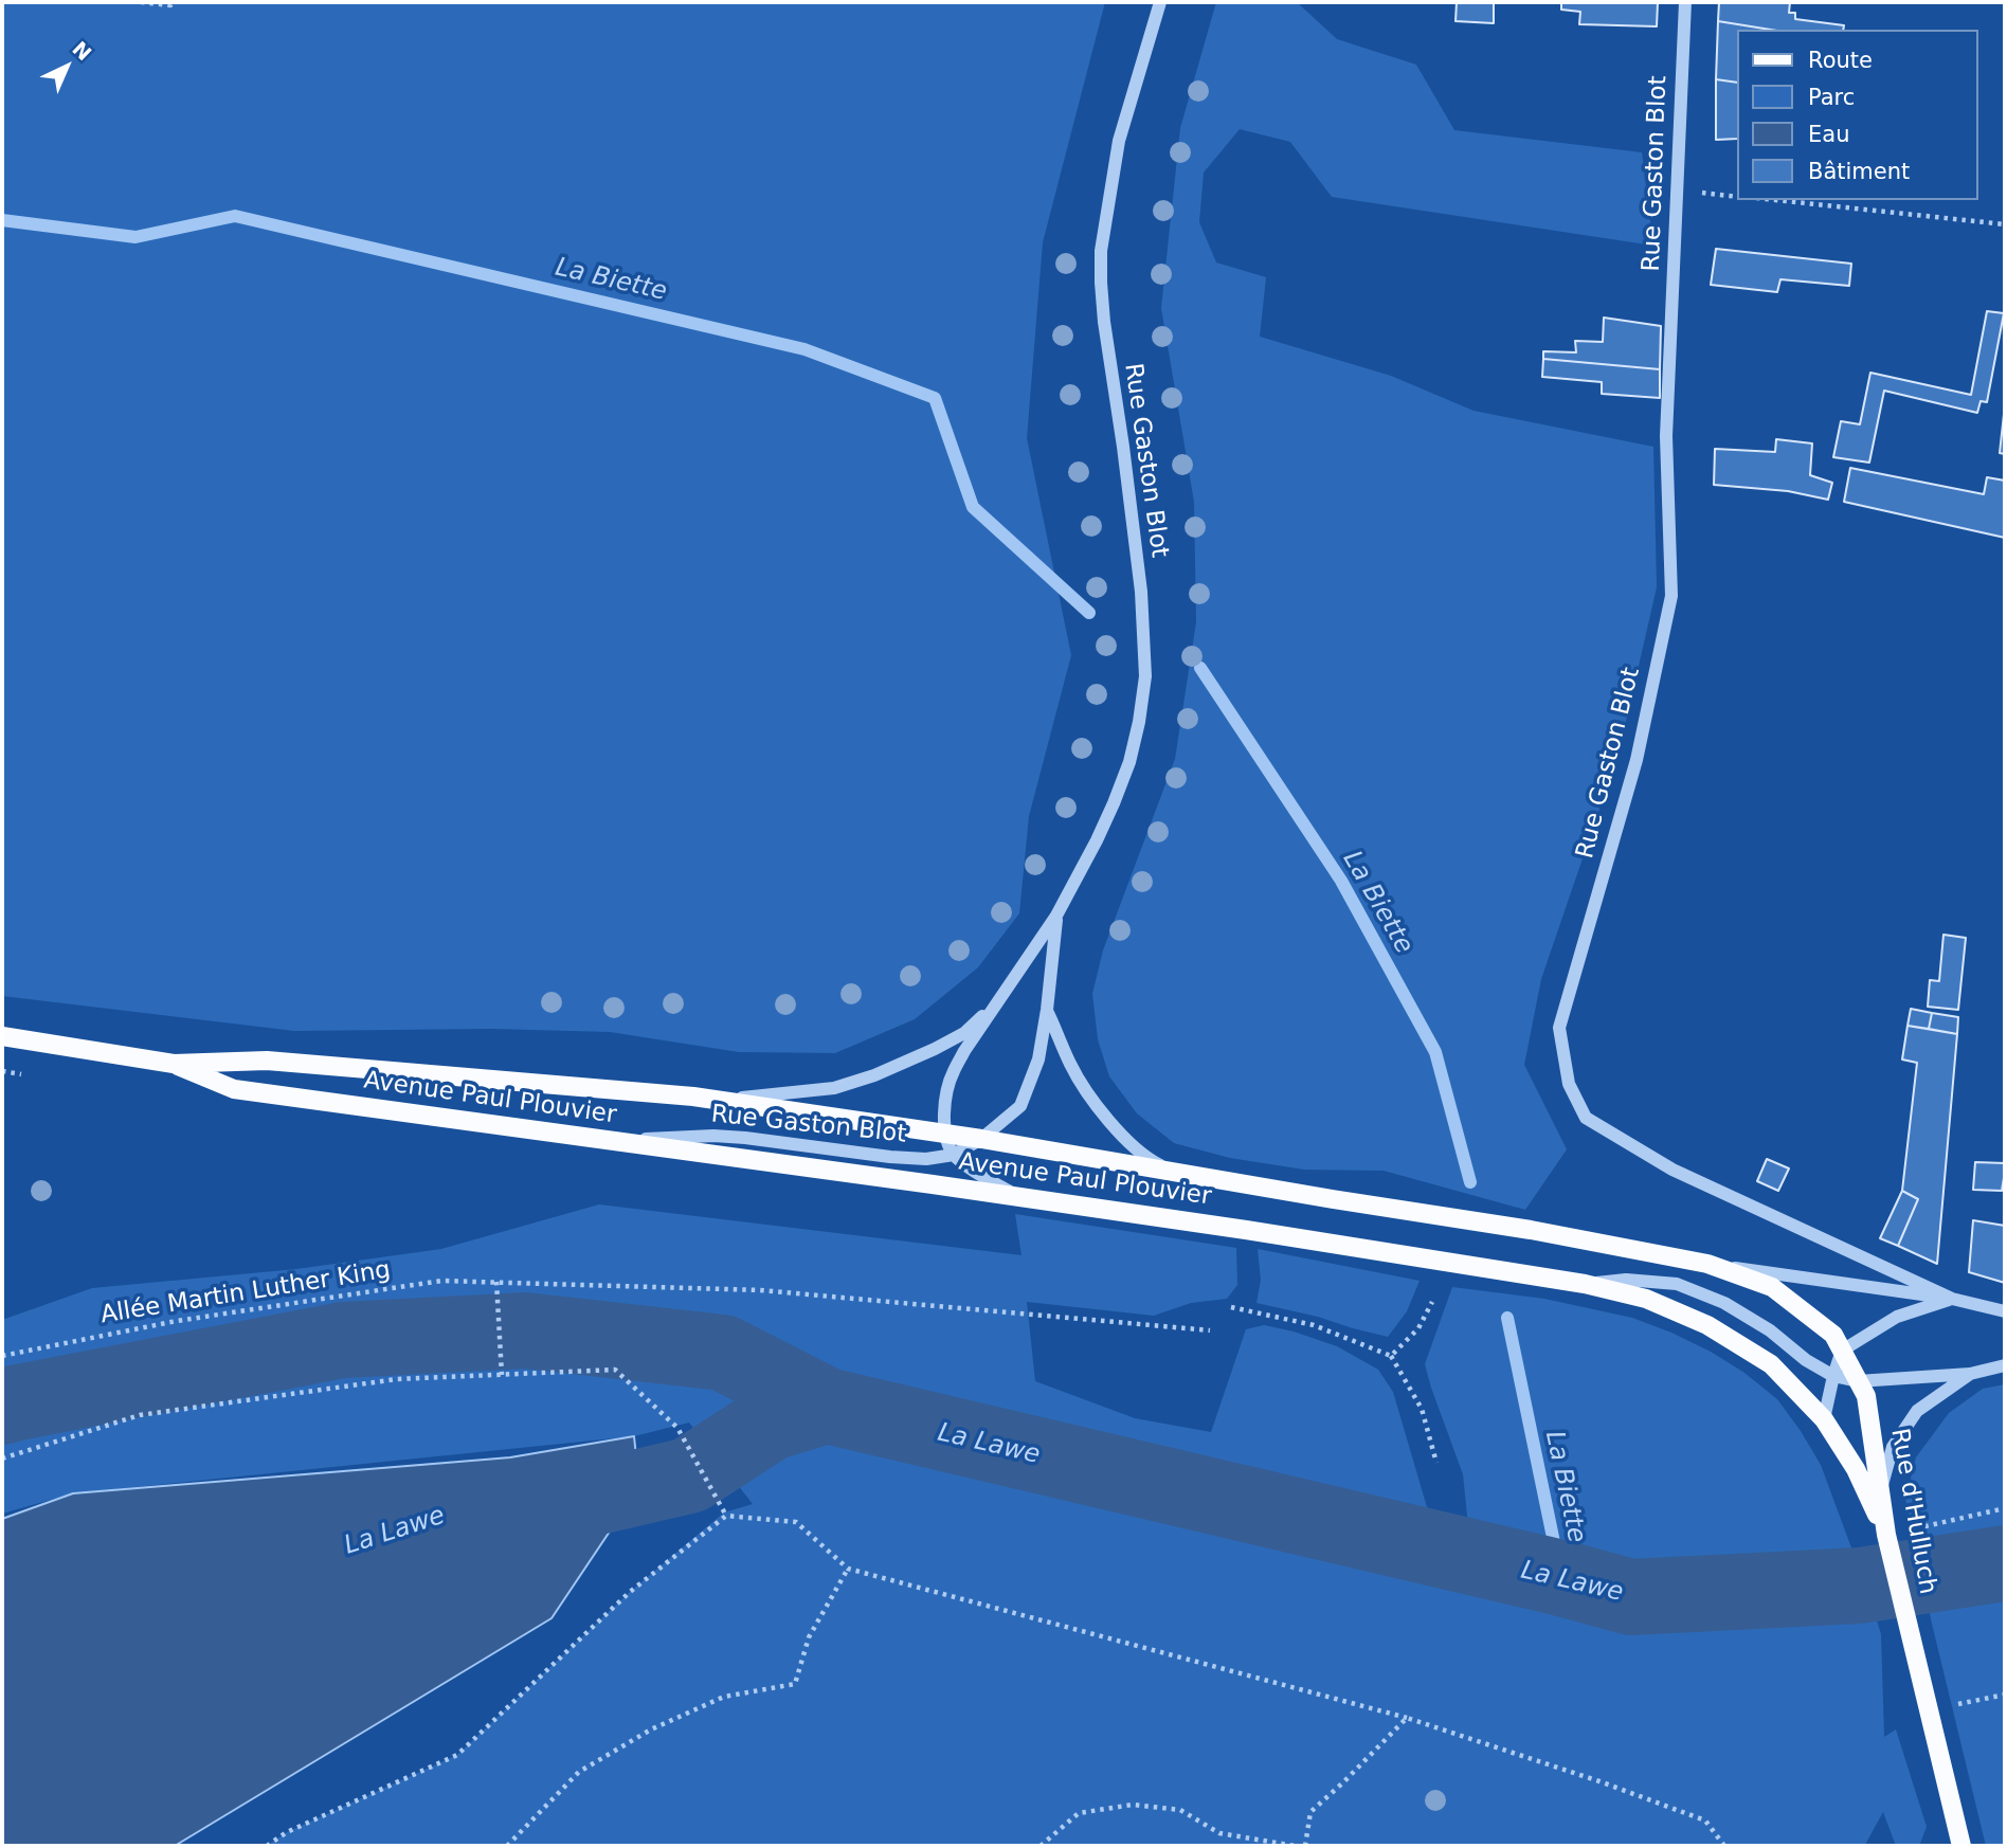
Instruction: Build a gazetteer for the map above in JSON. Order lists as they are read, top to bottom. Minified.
{"streets":{"main road":["Avenue Paul Plouvier","Rue d'Hulluch"],"street":["Rue Gaston Blot"],"path":["Allée Martin Luther King"]},"crossings":[["Rue Gaston Blot","Avenue Paul Plouvier"],["Avenue Paul Plouvier","Rue d'Hulluch"]],"water":["La Biette","La Lawe"],"legend":["Route","Parc","Eau","Bâtiment"],"north":"top right"}
